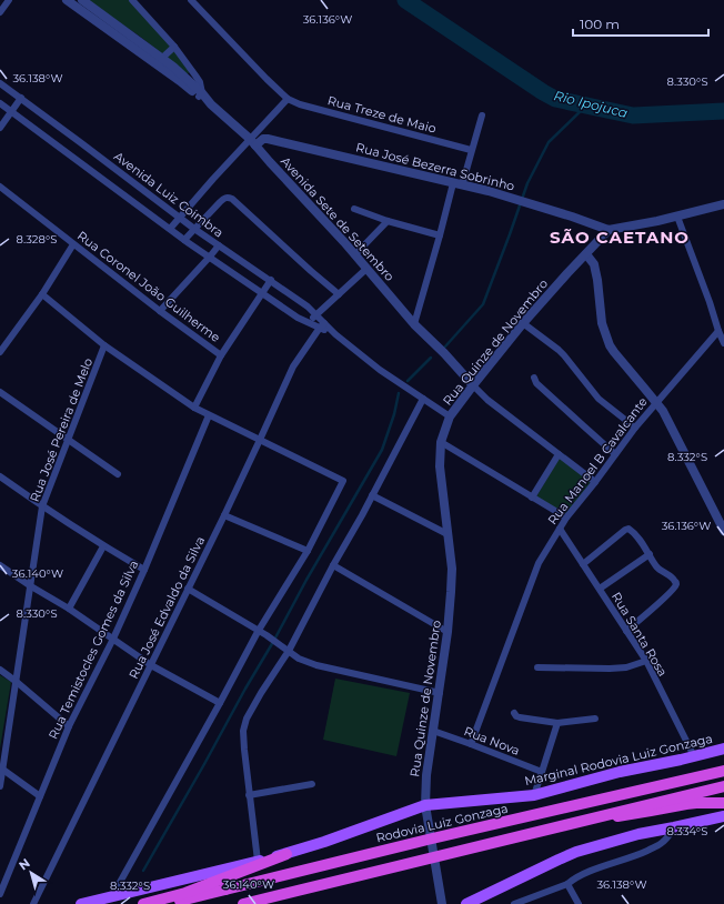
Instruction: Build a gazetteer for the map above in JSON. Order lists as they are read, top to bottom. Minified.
{"streets":{"highway":["Rodovia Luiz Gonzaga"],"main road":["Marginal Rodovia Luiz Gonzaga"],"street":["Rua Treze de Maio","Rua José Bezerra Sobrinho","Avenida Luiz Coimbra","Avenida Sete de Setembro","Rua Coronel João Guilherme","Rua Quinze de Novembro","Rua José Pereira de Melo","Rua Manoel B Cavalcante","Rua José Edvaldo da Silva","Rua Santa Rosa","Rua Temistocles Gomes da Silva","Rua Nova"]},"crossings":[["Rua José Bezerra Sobrinho","Avenida Sete de Setembro"],["Rua José Bezerra Sobrinho","Rua Quinze de Novembro"],["Avenida Luiz Coimbra","Rua José Edvaldo da Silva"],["Avenida Sete de Setembro","Rua Quinze de Novembro"],["Rua Quinze de Novembro","Rua Nova"],["Rua Quinze de Novembro","Marginal Rodovia Luiz Gonzaga"],["Rua Manoel B Cavalcante","Rua Santa Rosa"],["Rua Manoel B Cavalcante","Rua Nova"],["Rua Santa Rosa","Marginal Rodovia Luiz Gonzaga"]],"districts":["SÃO CAETANO"],"water":["Rio Ipojuca"],"scale_bar":"100 m","north":"top left","coordinates":["36.136°W","36.138°W","8.330°S","8.328°S","8.332°S","36.140°W","8.334°S"]}
